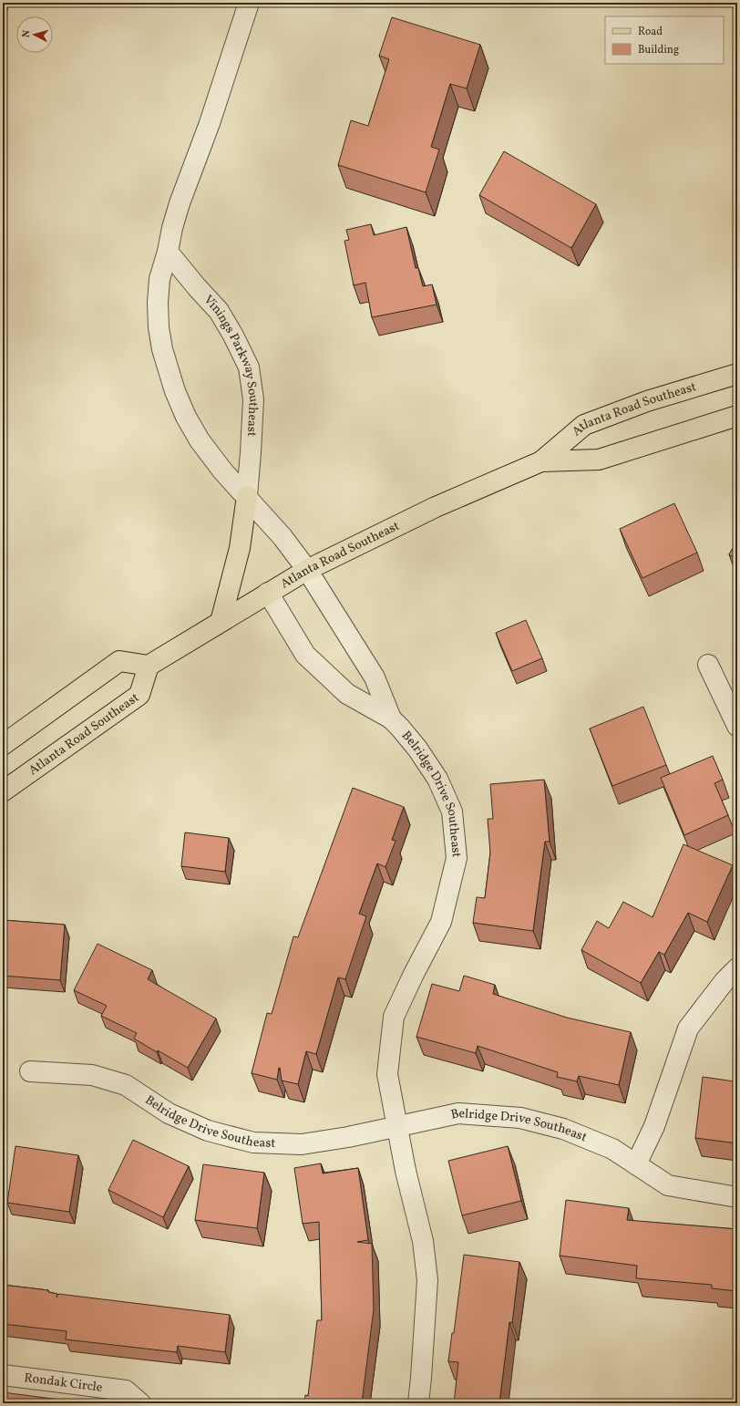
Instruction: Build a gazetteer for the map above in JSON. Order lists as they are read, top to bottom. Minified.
{"streets":{"main road":["Atlanta Road Southeast"],"street":["Vinings Parkway Southeast","Belridge Drive Southeast","Rondak Circle"]},"crossings":[["Atlanta Road Southeast","Belridge Drive Southeast"]],"legend":["Road","Building"],"north":"left"}
